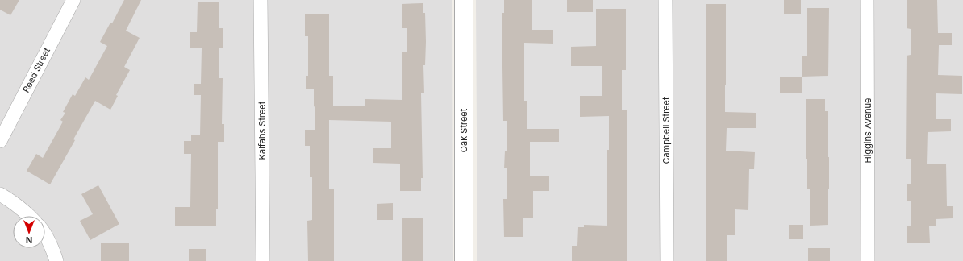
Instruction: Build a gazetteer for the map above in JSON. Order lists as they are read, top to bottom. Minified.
{"streets":{"street":["Reed Street","Kalfahs Street","Oak Street","Campbell Street","Higgins Avenue"]},"north":"bottom"}
